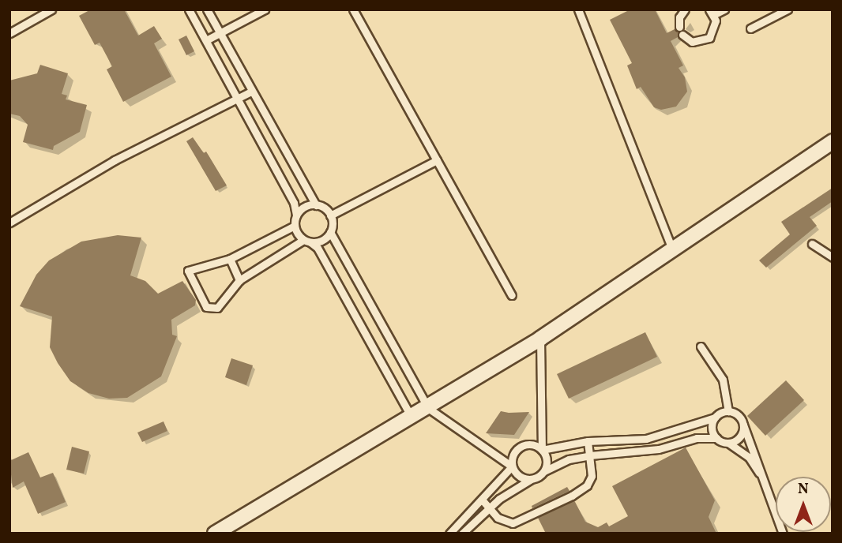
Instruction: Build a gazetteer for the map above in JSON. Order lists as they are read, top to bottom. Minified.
{"north":"top"}
